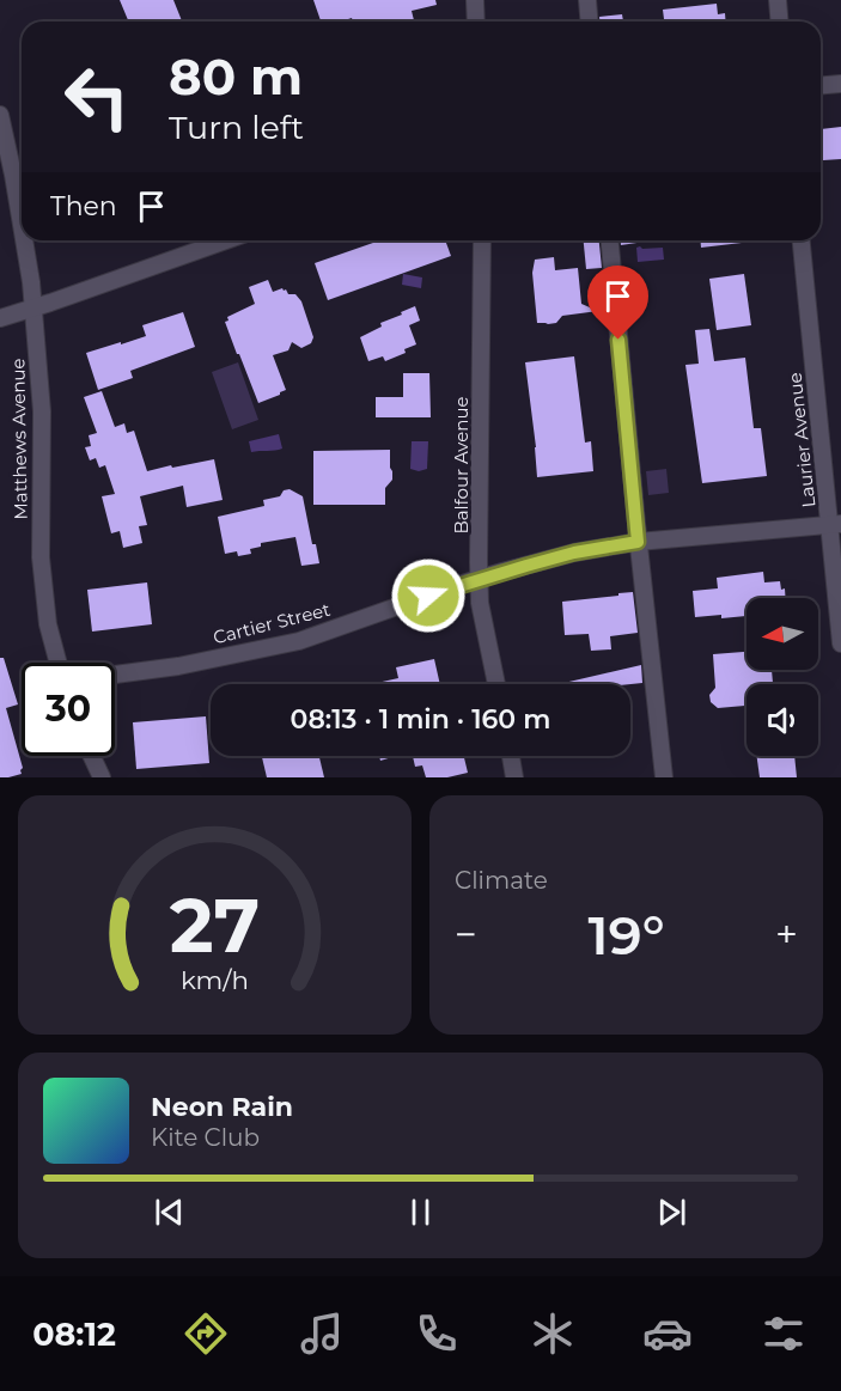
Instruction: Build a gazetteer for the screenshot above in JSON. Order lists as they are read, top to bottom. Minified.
{"streets":{"street":["Matthews Avenue","Laurier Avenue","Balfour Avenue","Cartier Street"]},"crossings":[["Laurier Avenue","Cartier Street"],["Balfour Avenue","Cartier Street"]],"north":"left","page":{"turn":["80 m","Turn left"],"then":"Then","limit":"30","trip":"08:13 · 1 min · 160 m","tile":"Climate","heat":["−","19°","+"],"song":["Neon Rain","Kite Club"],"tabs":"08:12","gauge":["27","km/h"]}}
